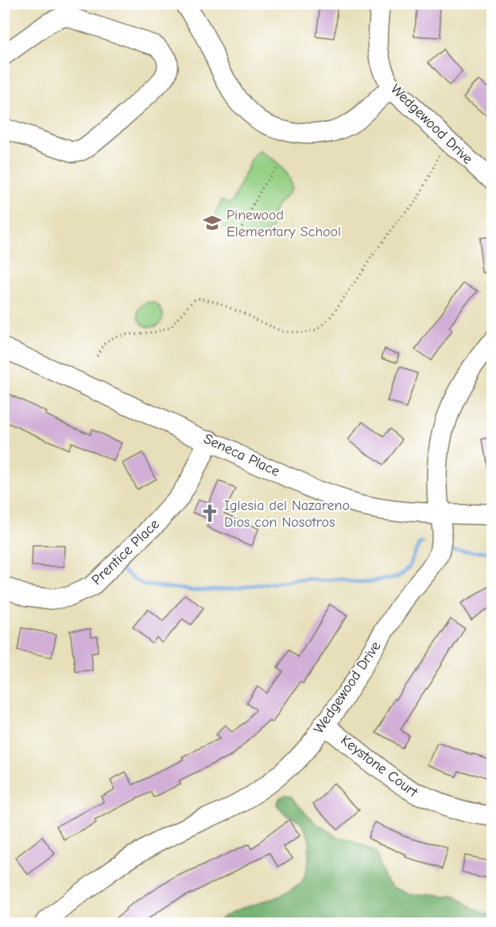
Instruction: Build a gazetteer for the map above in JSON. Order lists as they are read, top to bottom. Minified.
{"streets":{"street":["Wedgewood Drive","Seneca Place","Prentice Place","Keystone Court"]},"crossings":[["Wedgewood Drive","Seneca Place"],["Wedgewood Drive","Keystone Court"],["Seneca Place","Prentice Place"]],"places":{"school or university":["Pinewood Elementary School"],"church":["Iglesia del Nazareno Dios con Nosotros"]}}
